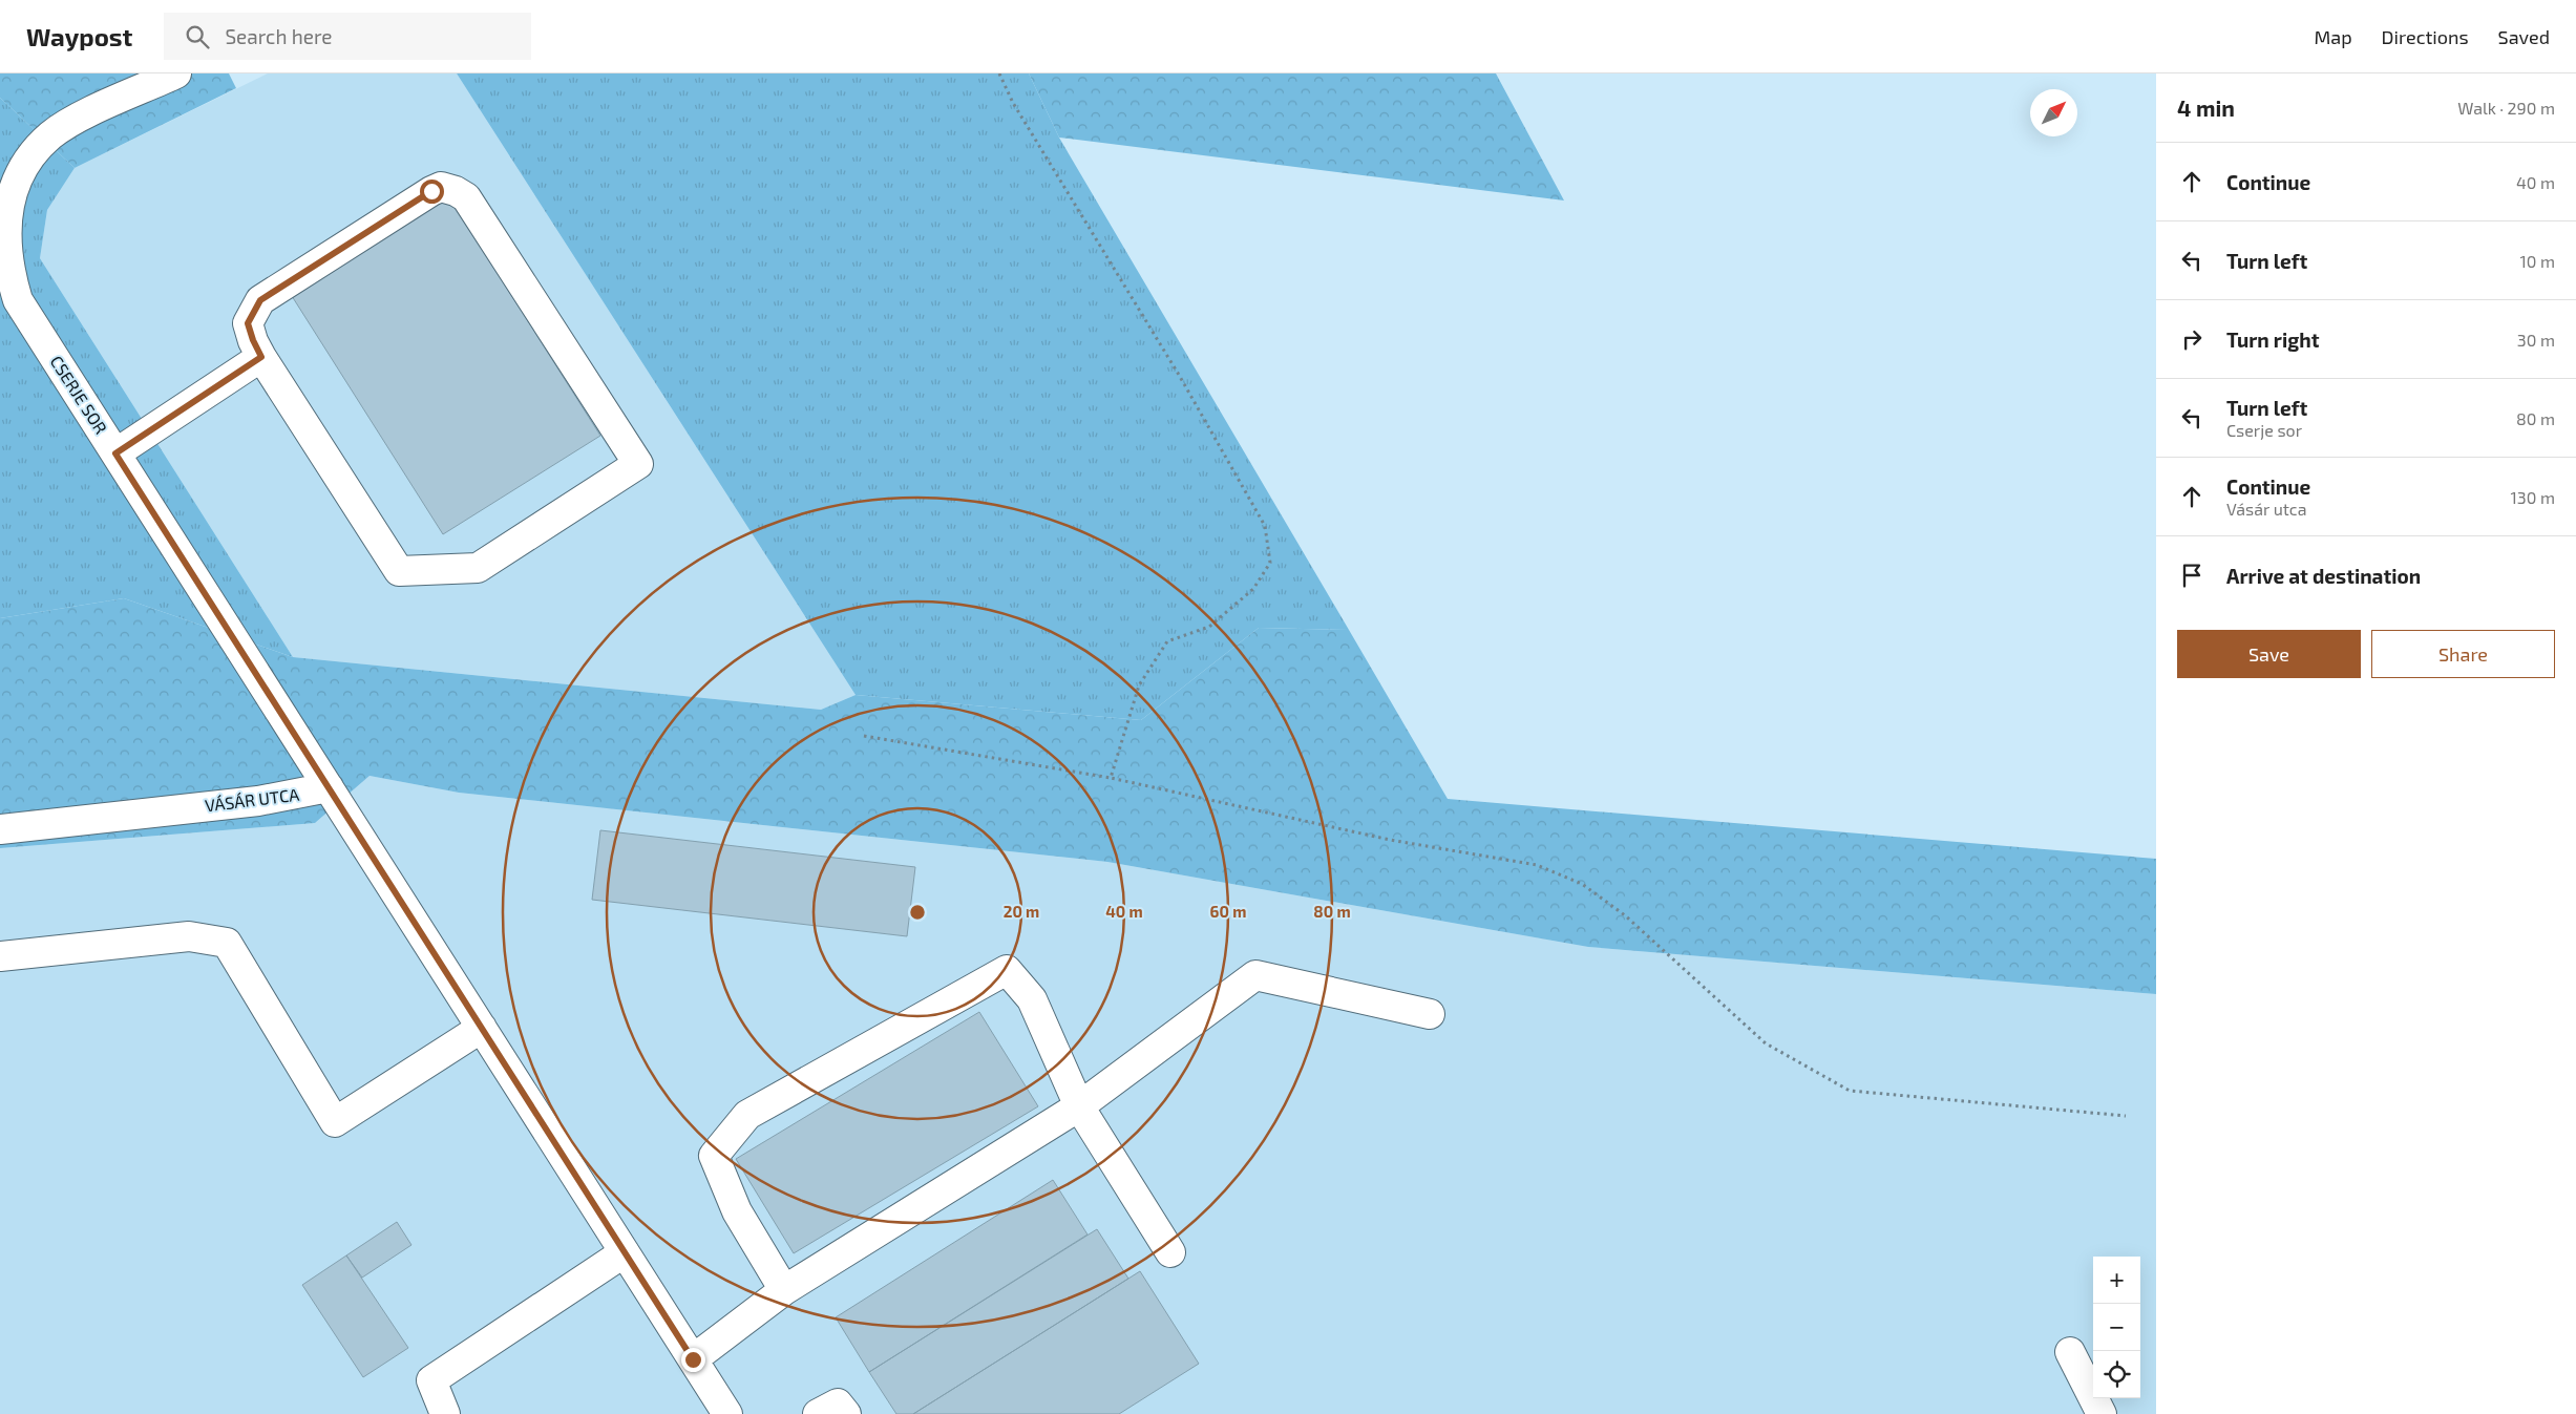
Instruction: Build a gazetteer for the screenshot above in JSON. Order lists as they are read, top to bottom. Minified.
{"streets":{"street":["CSERJE SOR","VÁSÁR UTCA"]},"crossings":[["CSERJE SOR","VÁSÁR UTCA"]],"north":"top right","page":{"header":"Waypost","search":"Search here","nav":["Map","Directions","Saved"],"heading":["4 min","Walk · 290 m"],"list":[["Continue","40 m"],["Turn left","10 m"],["Turn right","30 m"],["Turn left","Cserje sor","80 m"],["Continue","Vásár utca","130 m"],"Arrive at destination"],"buttons":["Save","Share"],"map_buttons":["+","−"]},"rings":["20 m","40 m","60 m","80 m"]}
